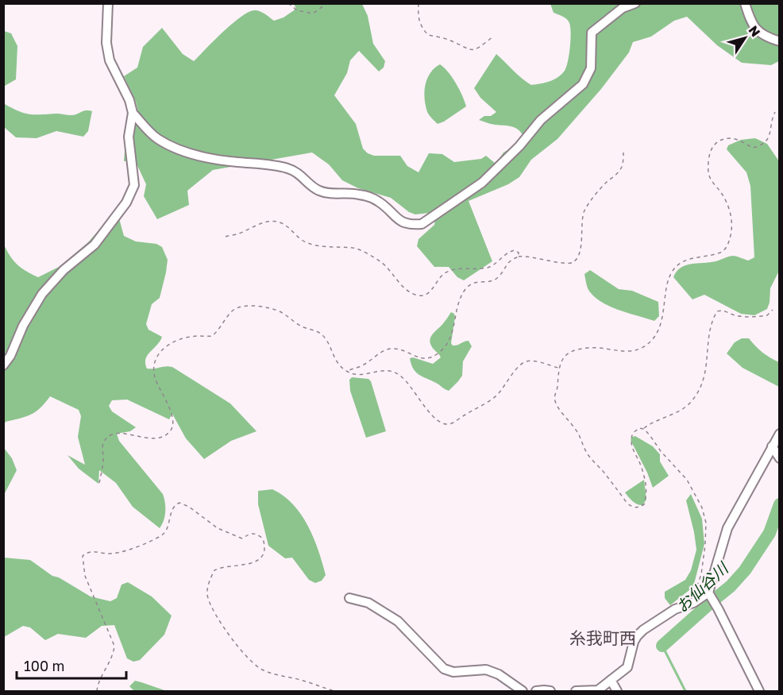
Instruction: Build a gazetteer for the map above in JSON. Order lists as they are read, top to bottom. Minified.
{"districts":["糸我町西"],"water":["お仙谷川"],"scale_bar":"100 m","north":"top right"}
